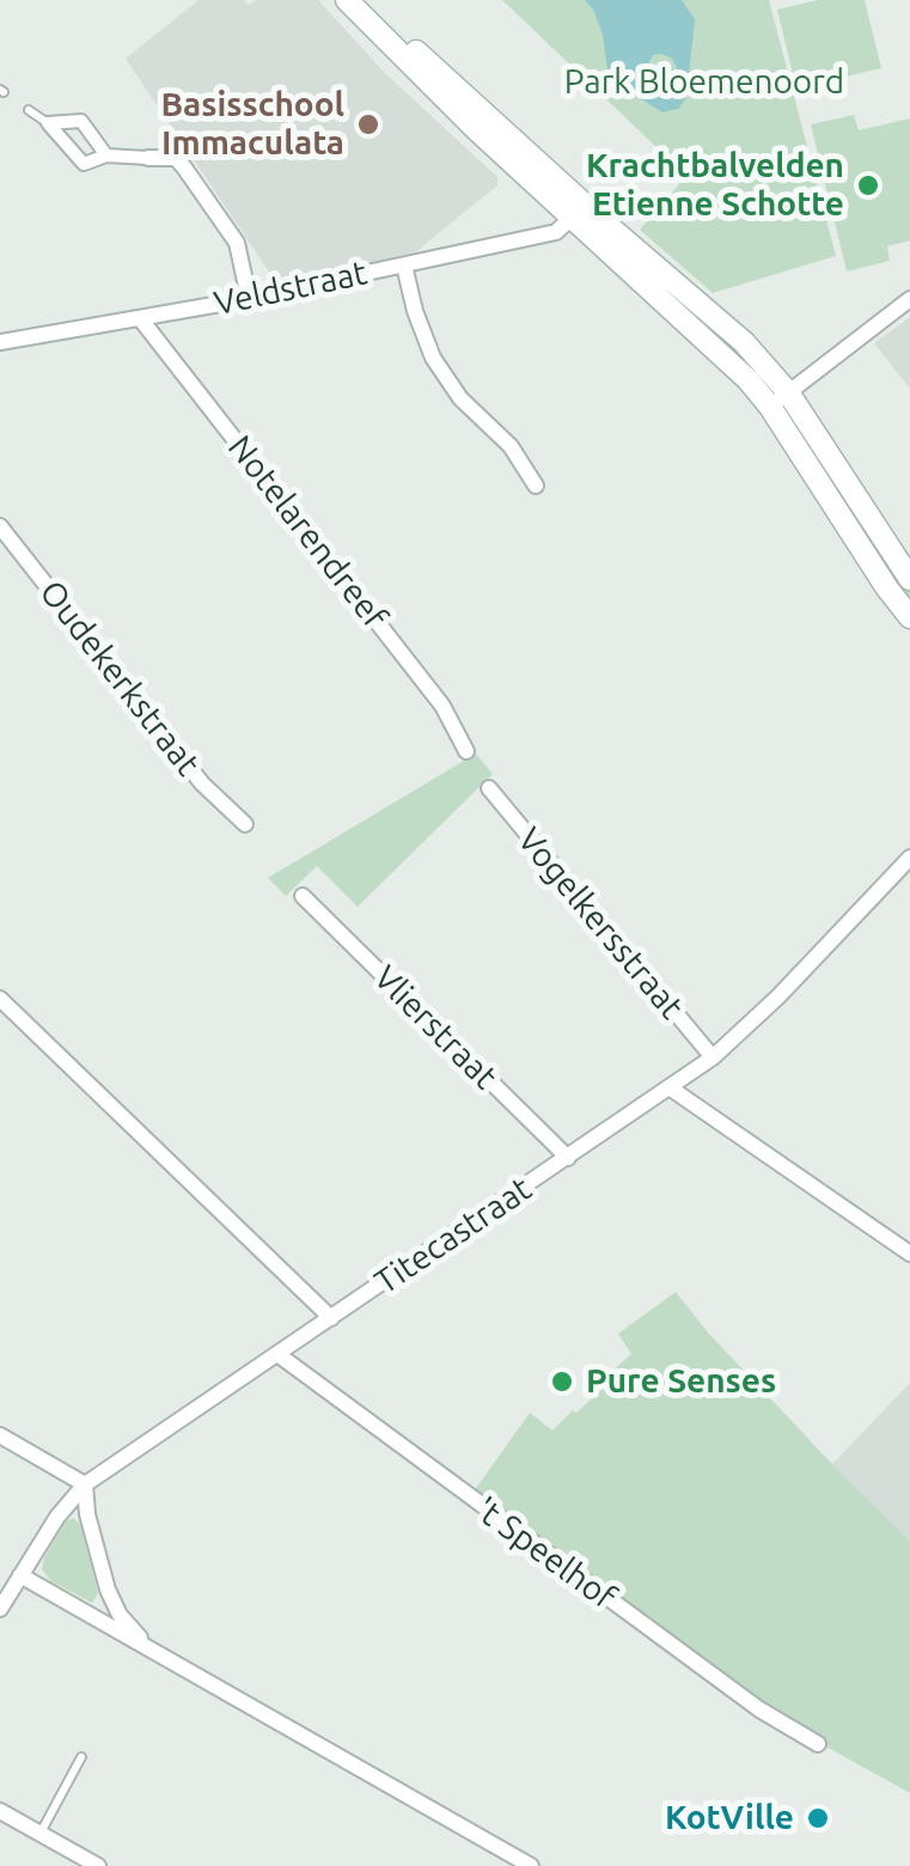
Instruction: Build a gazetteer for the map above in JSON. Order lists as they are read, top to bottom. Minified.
{"streets":{"street":["Veldstraat","Notelarendreef","Oudekerkstraat","Vogelkersstraat","Vlierstraat","Titecastraat","'t Speelhof"]},"crossings":[["Veldstraat","Notelarendreef"],["Vogelkersstraat","Titecastraat"],["Vlierstraat","Titecastraat"],["Titecastraat","'t Speelhof"]],"parks":["Park Bloemenoord"],"places":["Basisschool Immaculata","Krachtbalvelden Etienne Schotte","Pure Senses","KotVille"]}
